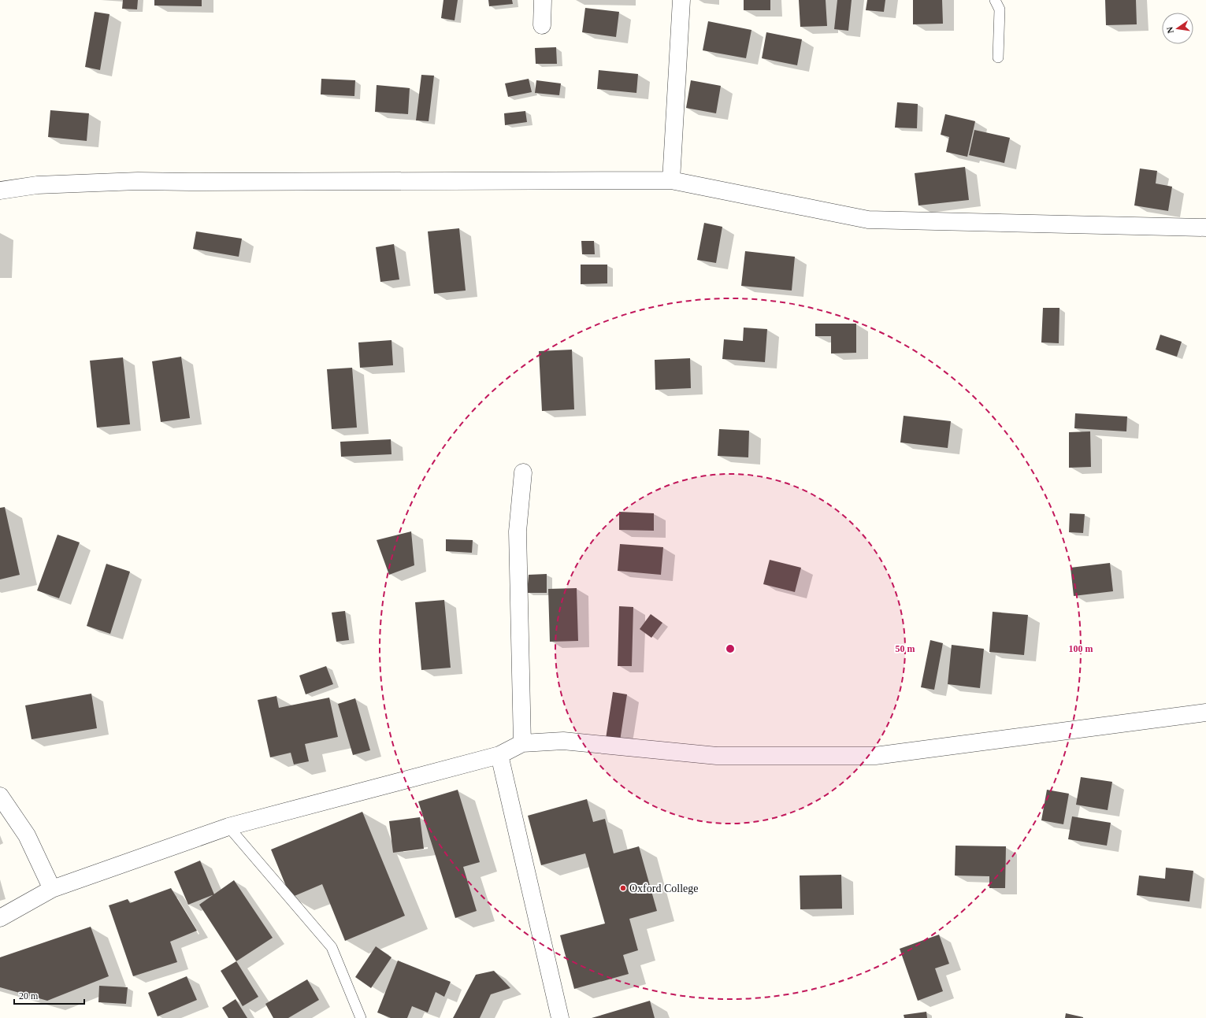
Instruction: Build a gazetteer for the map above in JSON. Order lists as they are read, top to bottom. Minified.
{"places":["Oxford College"],"scale_bar":"20 m","north":"left","rings":["50 m","100 m"]}
